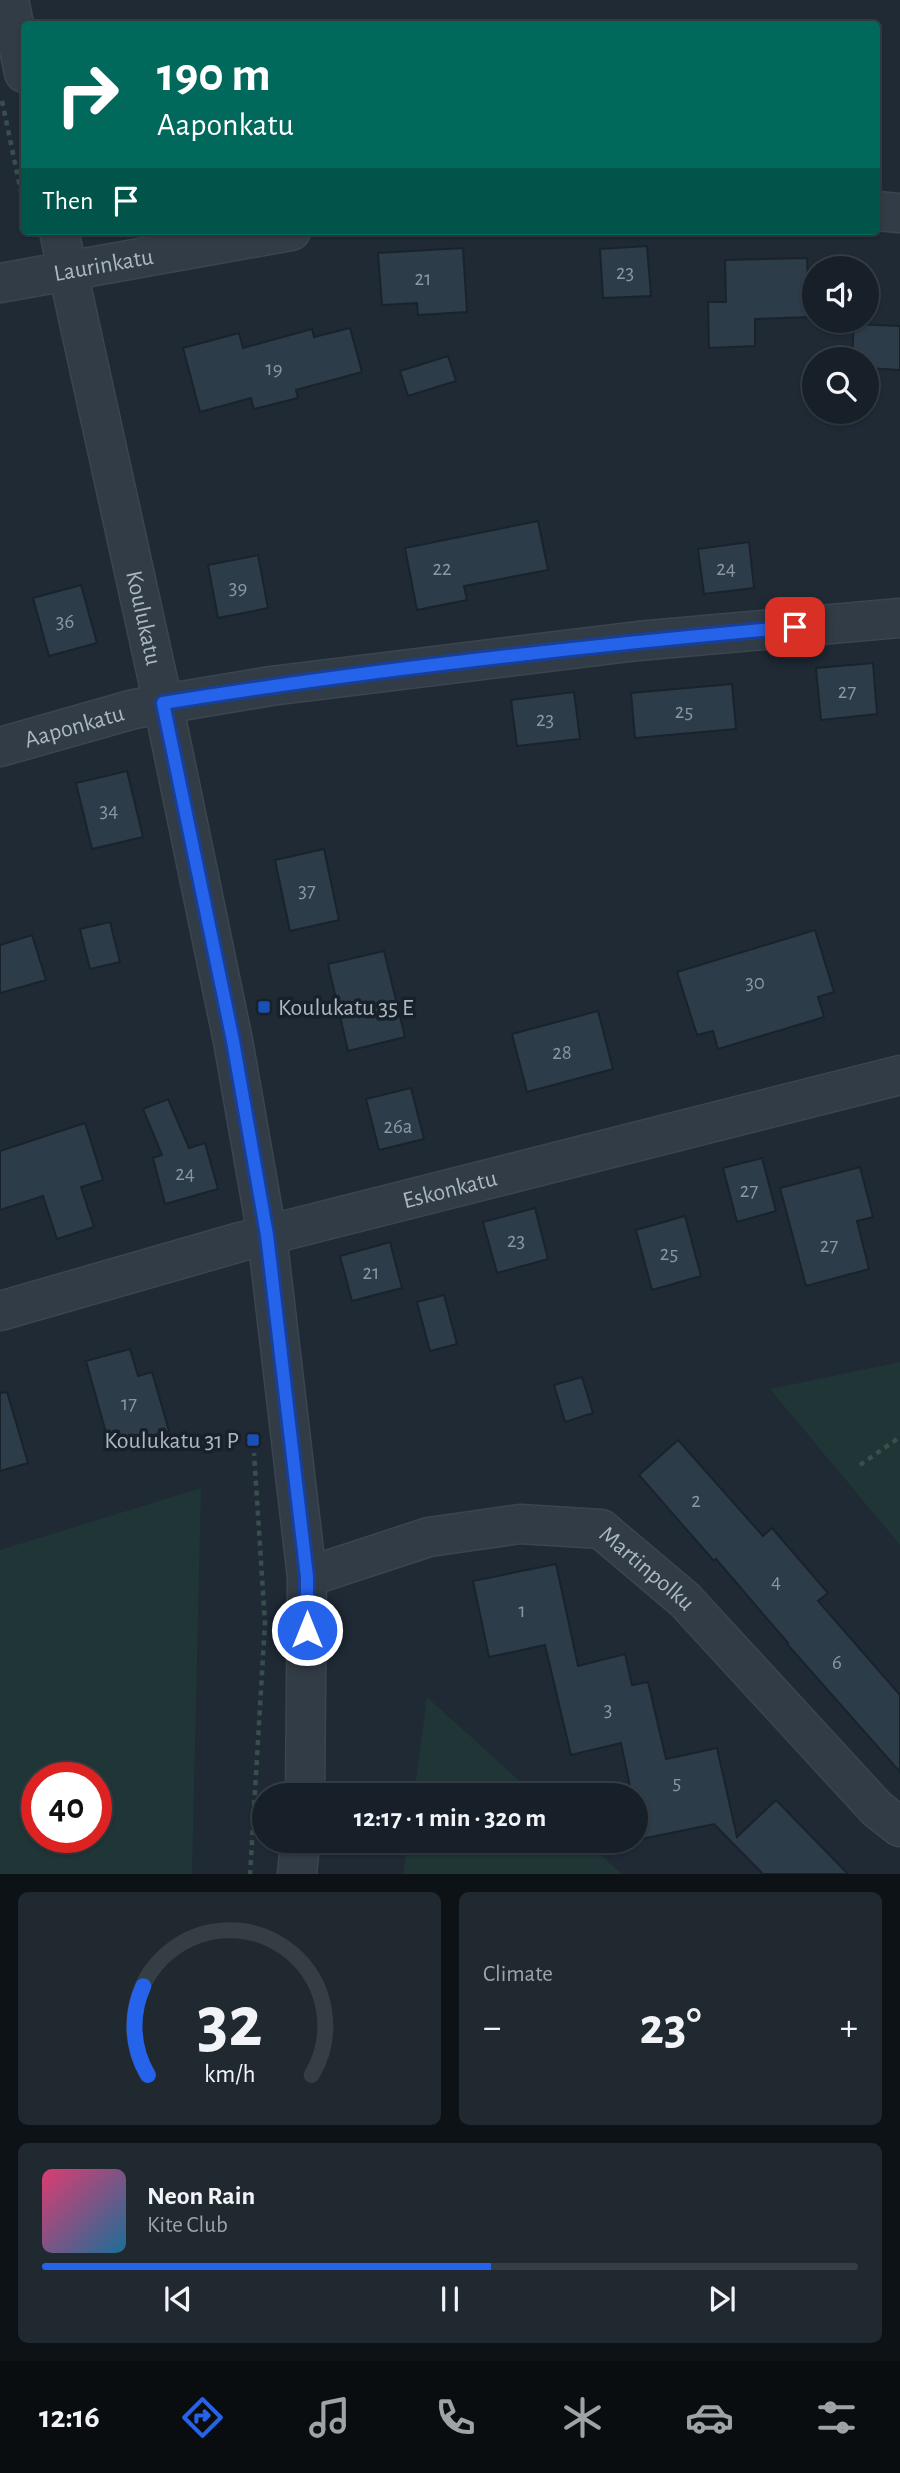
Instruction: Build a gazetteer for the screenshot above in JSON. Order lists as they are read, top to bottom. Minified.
{"streets":{"street":["Laurinkatu","Koulukatu","Aaponkatu","Eskonkatu","Martinpolku"]},"crossings":[["Laurinkatu","Koulukatu"],["Koulukatu","Aaponkatu"],["Koulukatu","Eskonkatu"],["Koulukatu","Martinpolku"]],"places":{"transit":["Koulukatu 35 E","Koulukatu 31 P"]},"house_numbers":["23","21","19","22","24","39","36","27","25","23","34","37","30","28","26a","24","27","23","27","25","21","17","2","4","1","6","3","5"],"page":{"turn":["190 m","Aaponkatu"],"then":"Then","limit":"40","trip":"12:17 · 1 min · 320 m","tile":"Climate","heat":["−","23°","+"],"song":["Neon Rain","Kite Club"],"tabs":"12:16","gauge":["32","km/h"]}}
